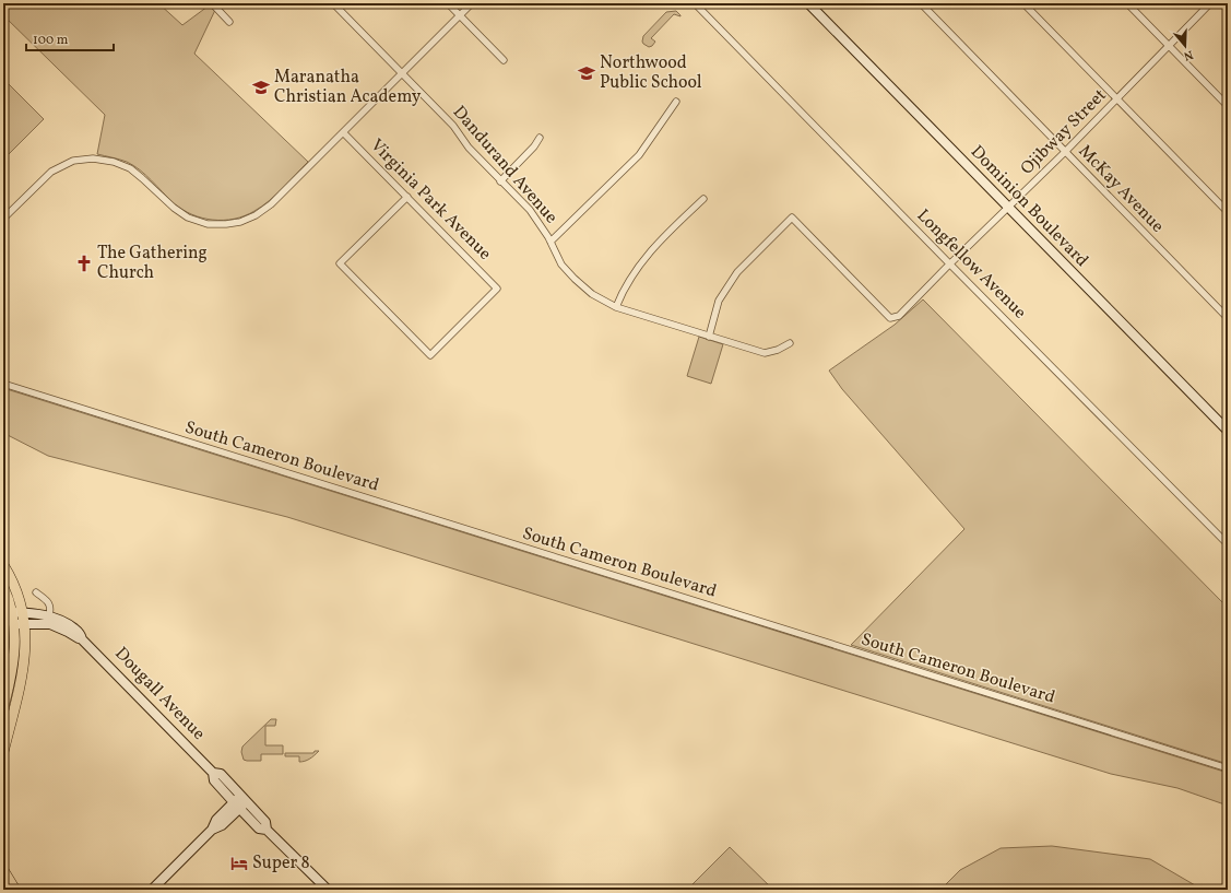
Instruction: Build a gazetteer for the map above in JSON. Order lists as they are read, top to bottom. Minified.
{"streets":{"street":["Ojibway Street","Dandurand Avenue","McKay Avenue","Virginia Park Avenue","Dominion Boulevard","Longfellow Avenue","South Cameron Boulevard","Dougall Avenue"]},"crossings":[["Ojibway Street","Dandurand Avenue"],["Ojibway Street","McKay Avenue"],["Ojibway Street","Dominion Boulevard"],["Ojibway Street","Longfellow Avenue"]],"places":{"school or university":["Northwood Public School","Maranatha Christian Academy"],"church":["The Gathering Church"],"hotel":["Super 8"]},"scale_bar":"100 m","north":"bottom"}
